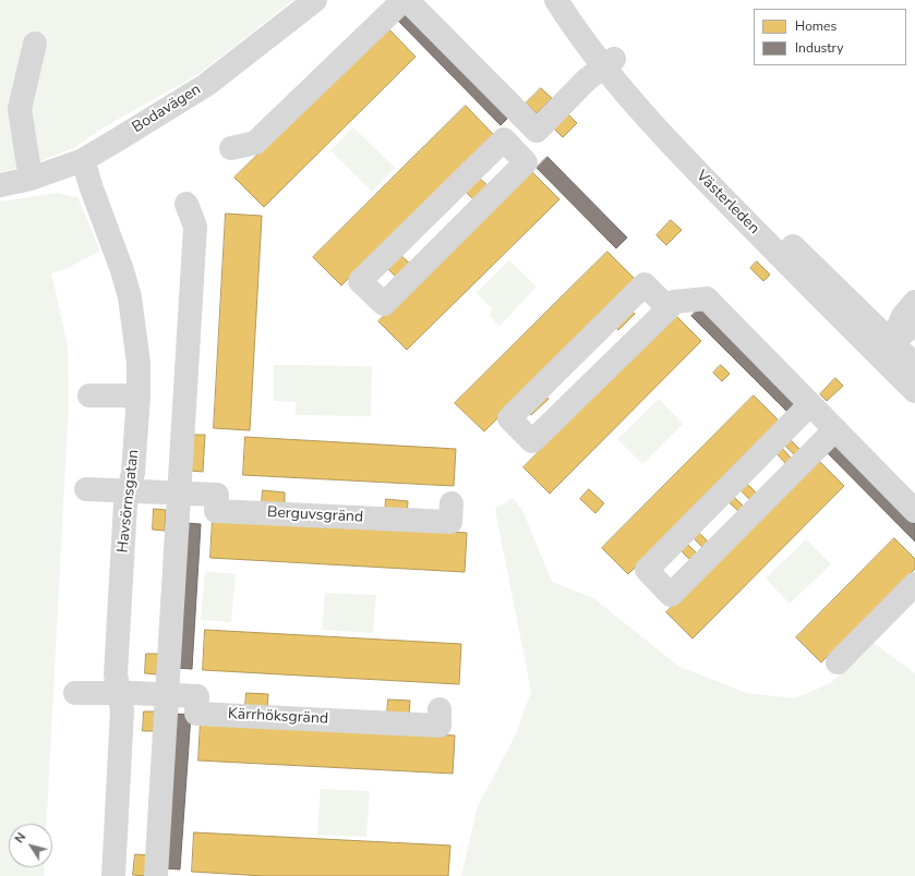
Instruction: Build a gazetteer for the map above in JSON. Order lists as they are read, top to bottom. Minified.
{"streets":{"street":["Bodavägen","Västerleden","Havsörnsgatan","Berguvsgränd","Kärrhöksgränd"]},"crossings":[["Bodavägen","Havsörnsgatan"],["Havsörnsgatan","Berguvsgränd"],["Havsörnsgatan","Kärrhöksgränd"]],"legend":["Homes","Industry"],"north":"top left"}
